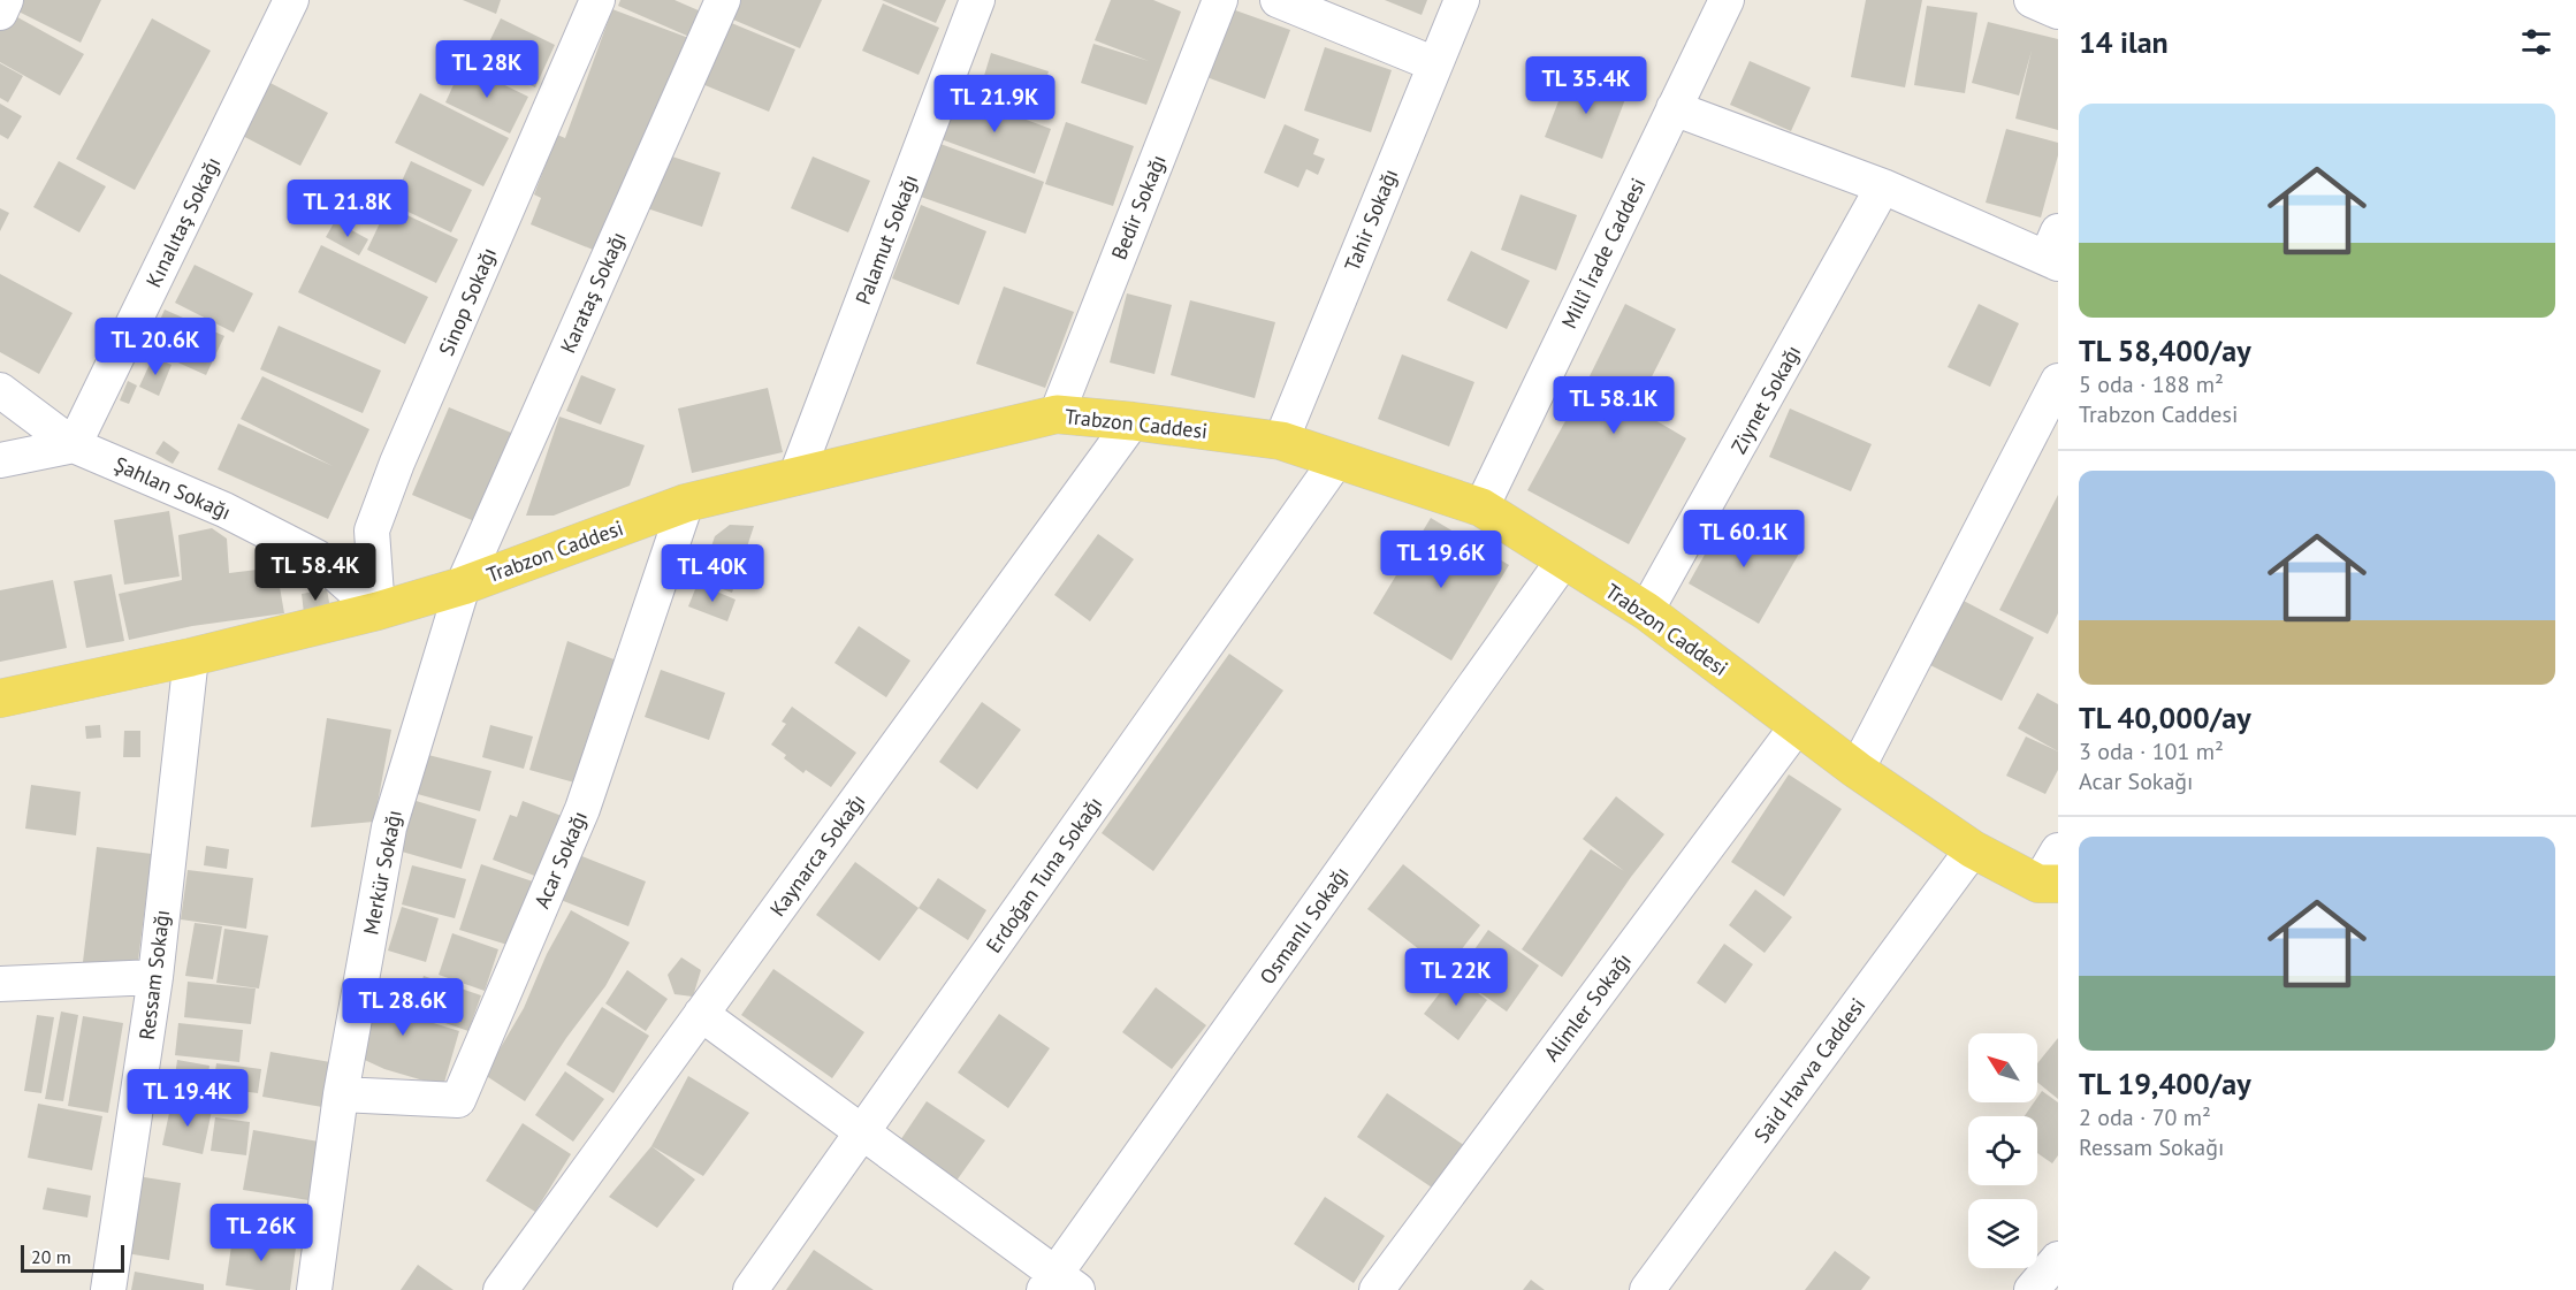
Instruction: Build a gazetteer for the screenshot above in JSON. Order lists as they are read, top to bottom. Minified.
{"streets":{"main road":["Trabzon Caddesi"],"street":["Bedir Sokağı","Tahir Sokağı","Kınalıtaş Sokağı","Palamut Sokağı","Millî İrade Caddesi","Karataş Sokağı","Sinop Sokağı","Ziynet Sokağı","Şahlan Sokağı","Kaynarca Sokağı","Acar Sokağı","Merkür Sokağı","Erdoğan Tuna Sokağı","Osmanlı Sokağı","Ressam Sokağı","Alimler Sokağı","Said Havva Caddesi"]},"crossings":[["Bedir Sokağı","Trabzon Caddesi"],["Tahir Sokağı","Trabzon Caddesi"],["Kınalıtaş Sokağı","Şahlan Sokağı"],["Palamut Sokağı","Trabzon Caddesi"],["Millî İrade Caddesi","Trabzon Caddesi"],["Karataş Sokağı","Trabzon Caddesi"],["Karataş Sokağı","Merkür Sokağı"],["Sinop Sokağı","Trabzon Caddesi"],["Sinop Sokağı","Şahlan Sokağı"],["Ziynet Sokağı","Trabzon Caddesi"],["Trabzon Caddesi","Şahlan Sokağı"],["Trabzon Caddesi","Kaynarca Sokağı"],["Trabzon Caddesi","Acar Sokağı"],["Trabzon Caddesi","Merkür Sokağı"],["Trabzon Caddesi","Erdoğan Tuna Sokağı"],["Trabzon Caddesi","Osmanlı Sokağı"],["Trabzon Caddesi","Ressam Sokağı"],["Trabzon Caddesi","Alimler Sokağı"],["Trabzon Caddesi","Said Havva Caddesi"],["Acar Sokağı","Merkür Sokağı"]],"scale_bar":"20 m","north":"top left","page":{"heading":"14 ilan","price":["TL 28K","TL 35.4K","TL 21.9K","TL 21.8K","TL 20.6K","TL 58.1K","TL 60.1K","TL 19.6K","TL 58.4K","TL 40K","TL 22K","TL 28.6K","TL 19.4K","TL 26K"],"list":[{"name":"TL 58,400/ay","note":"5 oda · 188 m² · Trabzon Caddesi"},{"name":"TL 40,000/ay","note":"3 oda · 101 m² · Acar Sokağı"},{"name":"TL 19,400/ay","note":"2 oda · 70 m² · Ressam Sokağı"}],"scale":"20 m"}}
